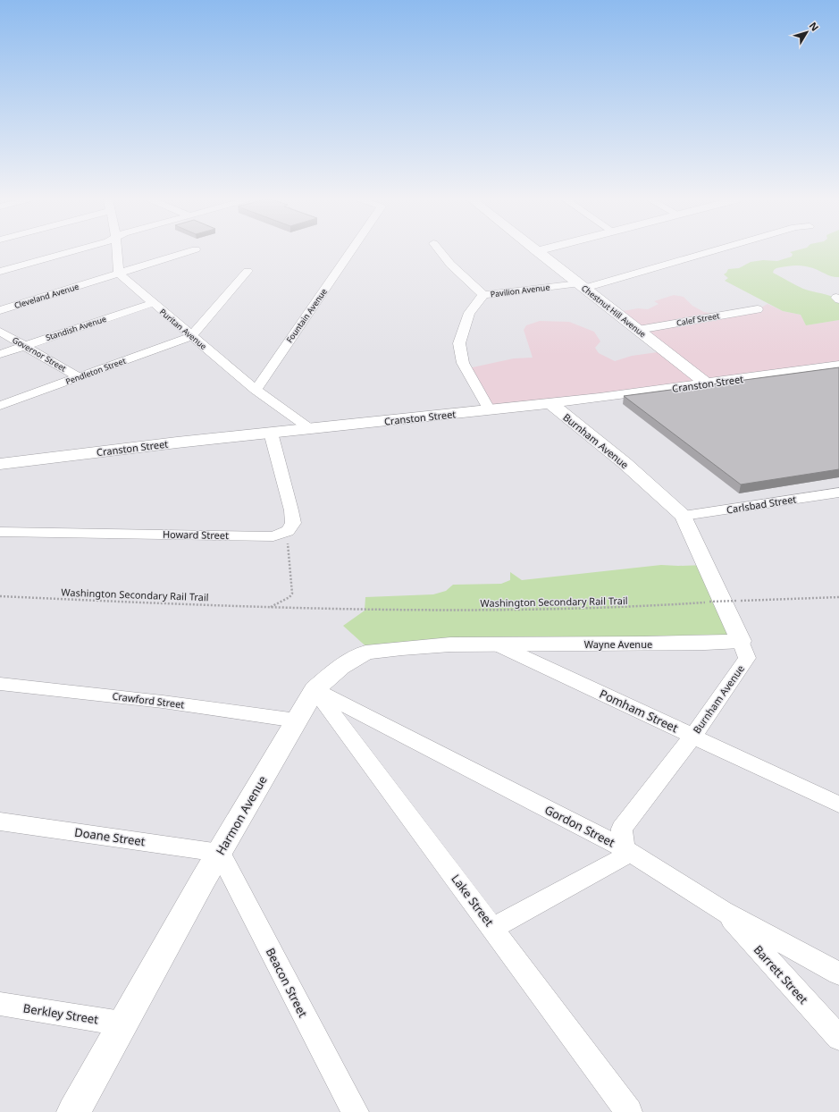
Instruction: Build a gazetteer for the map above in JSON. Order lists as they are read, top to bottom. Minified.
{"streets":{"street":["Pavilion Avenue","Cleveland Avenue","Chestnut Hill Avenue","Fountain Avenue","Calef Street","Standish Avenue","Puritan Avenue","Governor Street","Pendleton Street","Cranston Street","Burnham Avenue","Carlsbad Street","Howard Street","Wayne Avenue","Crawford Street","Pomham Street","Harmon Avenue","Gordon Street","Doane Street","Lake Street","Barrett Street","Beacon Street","Berkley Street"],"path":["Washington Secondary Rail Trail"]},"crossings":[["Pavilion Avenue","Chestnut Hill Avenue"],["Pavilion Avenue","Cranston Street"],["Cleveland Avenue","Puritan Avenue"],["Chestnut Hill Avenue","Calef Street"],["Chestnut Hill Avenue","Cranston Street"],["Fountain Avenue","Puritan Avenue"],["Standish Avenue","Puritan Avenue"],["Standish Avenue","Governor Street"],["Puritan Avenue","Pendleton Street"],["Puritan Avenue","Cranston Street"],["Governor Street","Pendleton Street"],["Cranston Street","Burnham Avenue"],["Burnham Avenue","Carlsbad Street"],["Burnham Avenue","Wayne Avenue"],["Burnham Avenue","Pomham Street"],["Burnham Avenue","Gordon Street"],["Howard Street","Washington Secondary Rail Trail"],["Wayne Avenue","Pomham Street"],["Wayne Avenue","Harmon Avenue"],["Crawford Street","Harmon Avenue"],["Pomham Street","Harmon Avenue"],["Harmon Avenue","Gordon Street"],["Harmon Avenue","Doane Street"],["Harmon Avenue","Lake Street"],["Harmon Avenue","Beacon Street"],["Harmon Avenue","Berkley Street"],["Gordon Street","Lake Street"],["Gordon Street","Barrett Street"],["Doane Street","Beacon Street"]],"north":"top right"}
